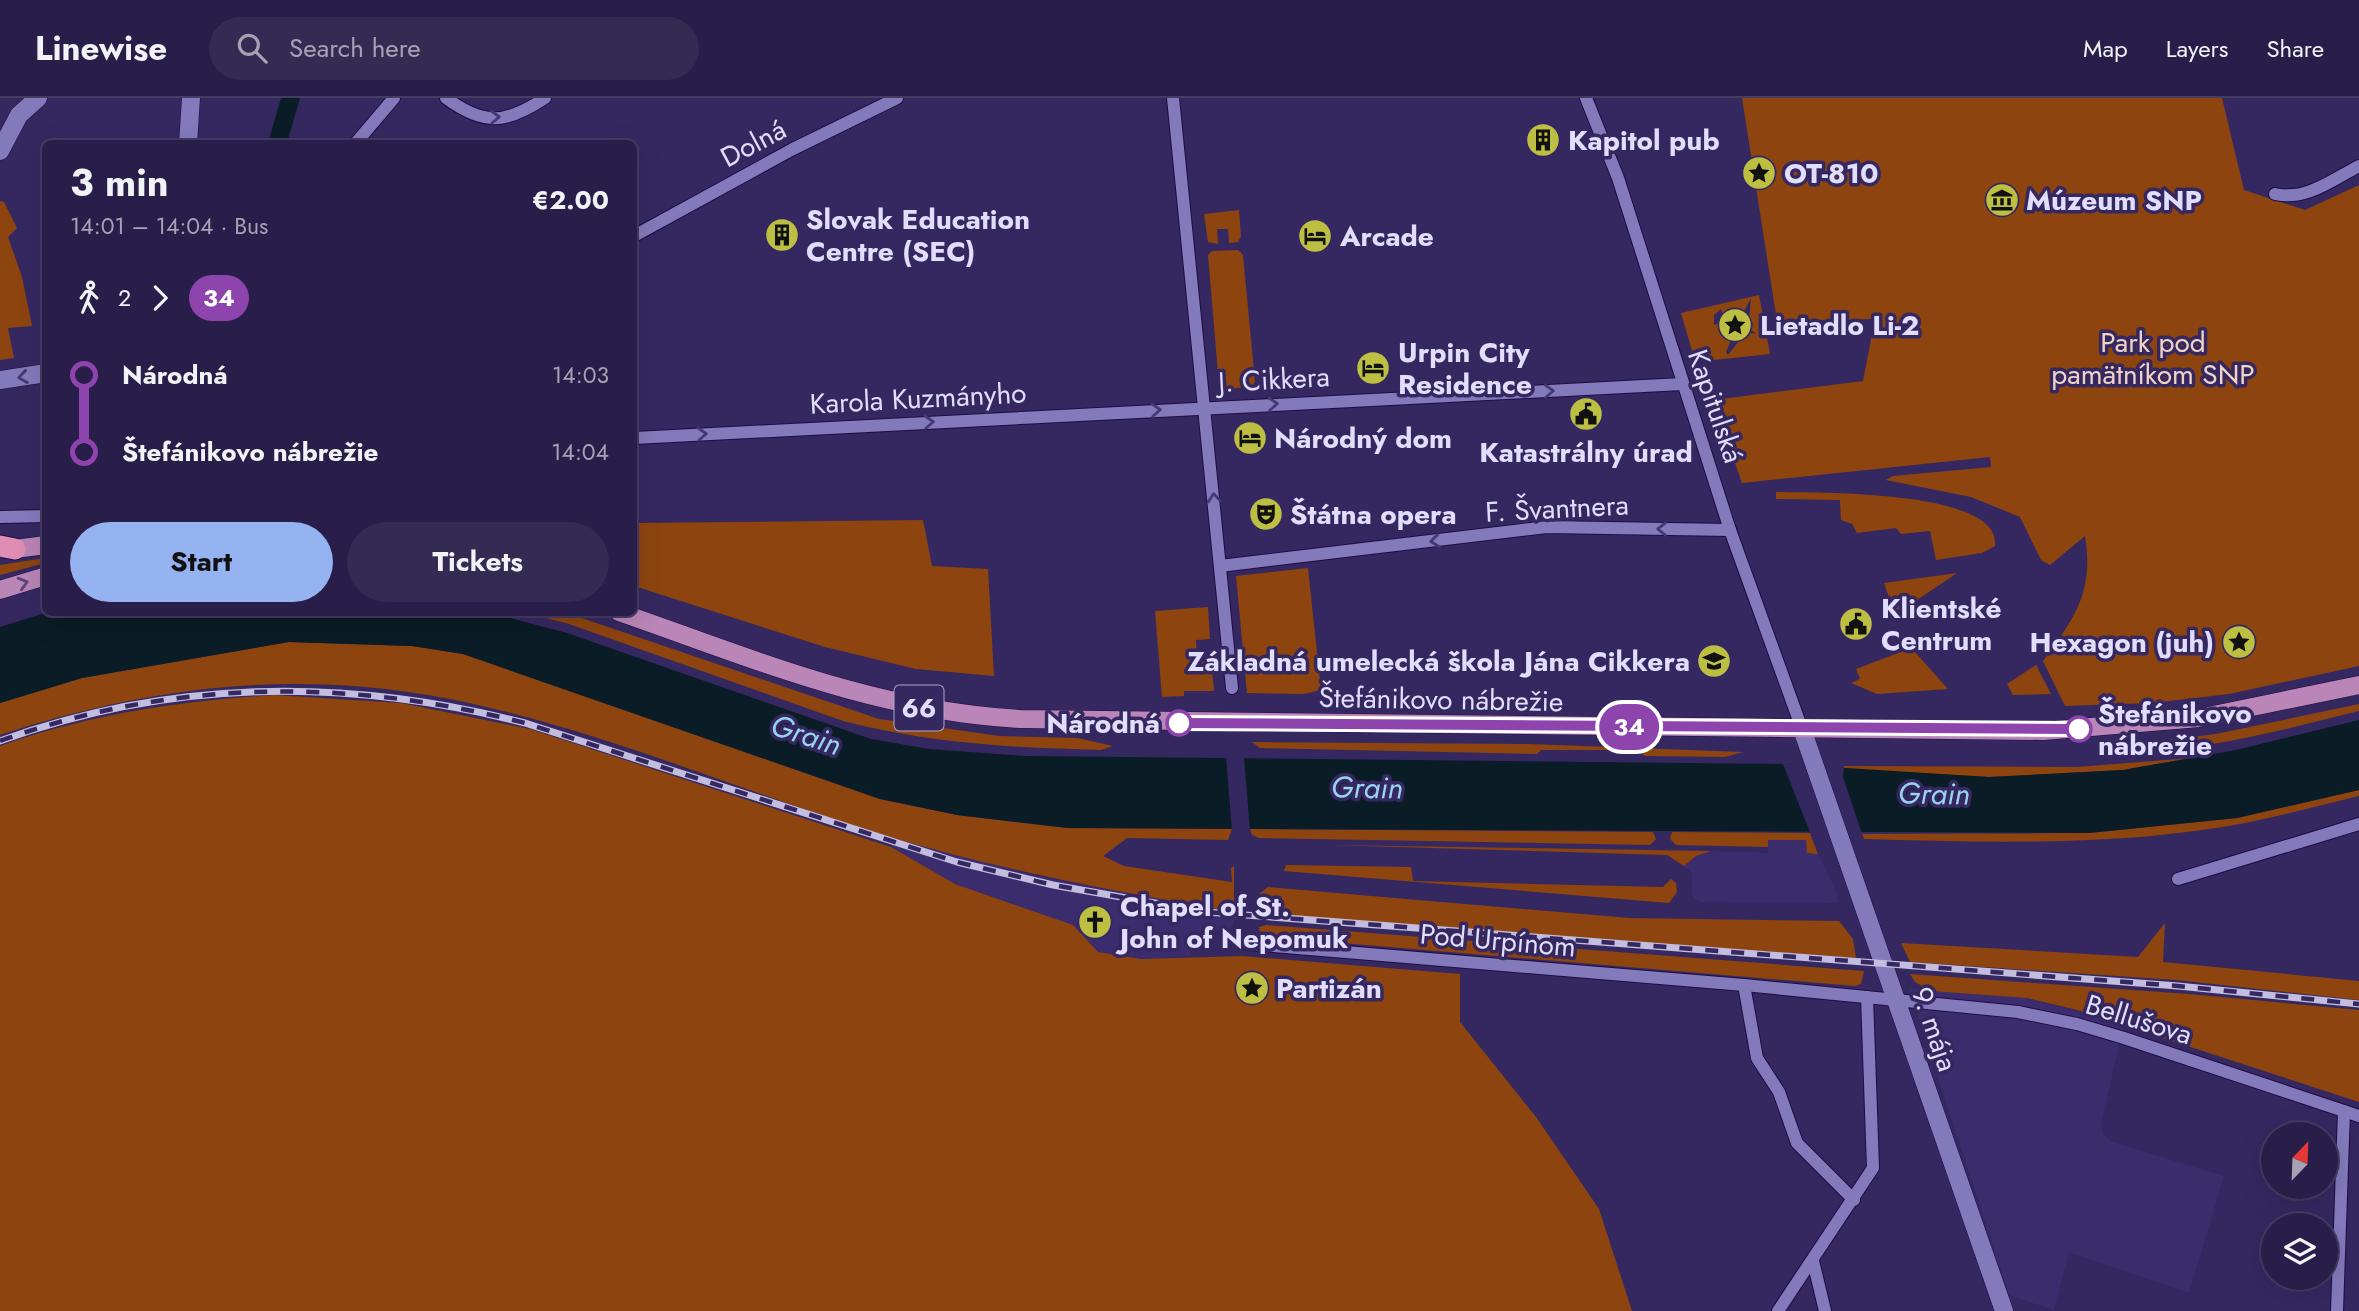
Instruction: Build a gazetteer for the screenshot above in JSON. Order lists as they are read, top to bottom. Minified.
{"streets":{"main road":["Štefánikovo nábrežie","66","9. mája"],"street":["Dolná","J. Cikkera","Karola Kuzmányho","Kapitulská","F. Švantnera","Pod Urpínom","Bellušova"]},"crossings":[["J. Cikkera","Karola Kuzmányho"],["J. Cikkera","Kapitulská"],["Kapitulská","F. Švantnera"],["Kapitulská","Štefánikovo nábrežie"],["Kapitulská","9. mája"],["Štefánikovo nábrežie","9. mája"],["Pod Urpínom","Bellušova"],["Pod Urpínom","9. mája"],["Bellušova","9. mája"]],"one_way":["J. Cikkera","Karola Kuzmányho","F. Švantnera"],"water":["Grain"],"parks":["Park pod pamätníkom SNP"],"places":{"building":["Kapitol pub","Slovak Education Centre (SEC)"],"place":["OT-810","Lietadlo Li-2","Hexagon (juh)","Partizán"],"museum":["Múzeum SNP"],"hotel":["Arcade","Urpin City Residence","Národný dom"],"public building":["Katastrálny úrad","Klientské Centrum"],"theatre":["Štátna opera"],"school or university":["Základná umelecká škola Jána Cikkera"],"other":["Národná","Štefánikovo nábrežie"],"church":["Chapel of St. John of Nepomuk"]},"lines":["bus line 34"],"north":"top right","page":{"header":"Linewise","search":"Search here","nav":["Map","Layers","Share"],"on_map":"34","heading":["3 min","14:01 – 14:04 · Bus","€2.00"],"legs":["2","34"],"list":[{"name":"Národná","value":"14:03"},{"name":"Štefánikovo nábrežie","value":"14:04"}],"buttons":["Start","Tickets"]}}
